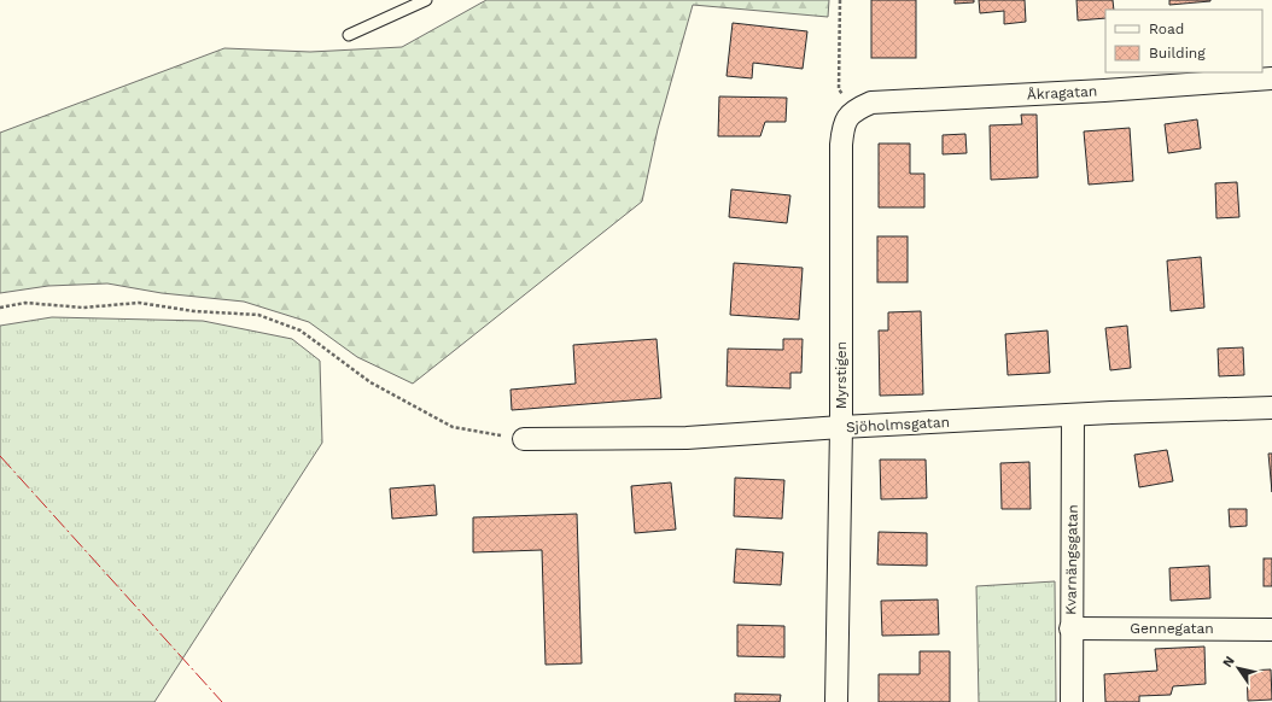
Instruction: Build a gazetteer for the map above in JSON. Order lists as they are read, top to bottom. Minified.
{"streets":{"street":["Åkragatan","Myrstigen","Sjöholmsgatan","Kvarnängsgatan","Gennegatan"]},"crossings":[["Åkragatan","Myrstigen"],["Myrstigen","Sjöholmsgatan"],["Sjöholmsgatan","Kvarnängsgatan"],["Kvarnängsgatan","Gennegatan"]],"legend":["Road","Building"],"north":"top left"}
